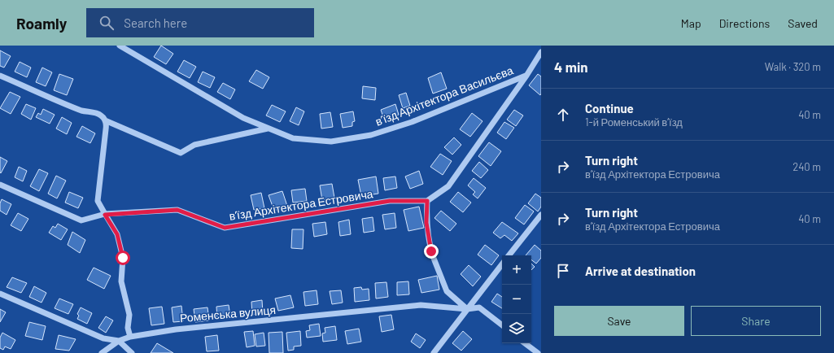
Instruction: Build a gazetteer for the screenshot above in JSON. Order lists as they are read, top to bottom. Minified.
{"streets":{"street":["в’їзд Архітектора Васильєва","в’їзд Архітектора Естровича","Роменська вулиця"]},"page":{"header":"Roamly","search":"Search here","nav":["Map","Directions","Saved"],"heading":["4 min","Walk · 320 m"],"list":[["Continue","1-й Роменський в’їзд","40 m"],["Turn right","в’їзд Архітектора Естровича","240 m"],["Turn right","в’їзд Архітектора Естровича","40 m"],"Arrive at destination"],"map_buttons":["+","−"],"buttons":["Save","Share"]}}
